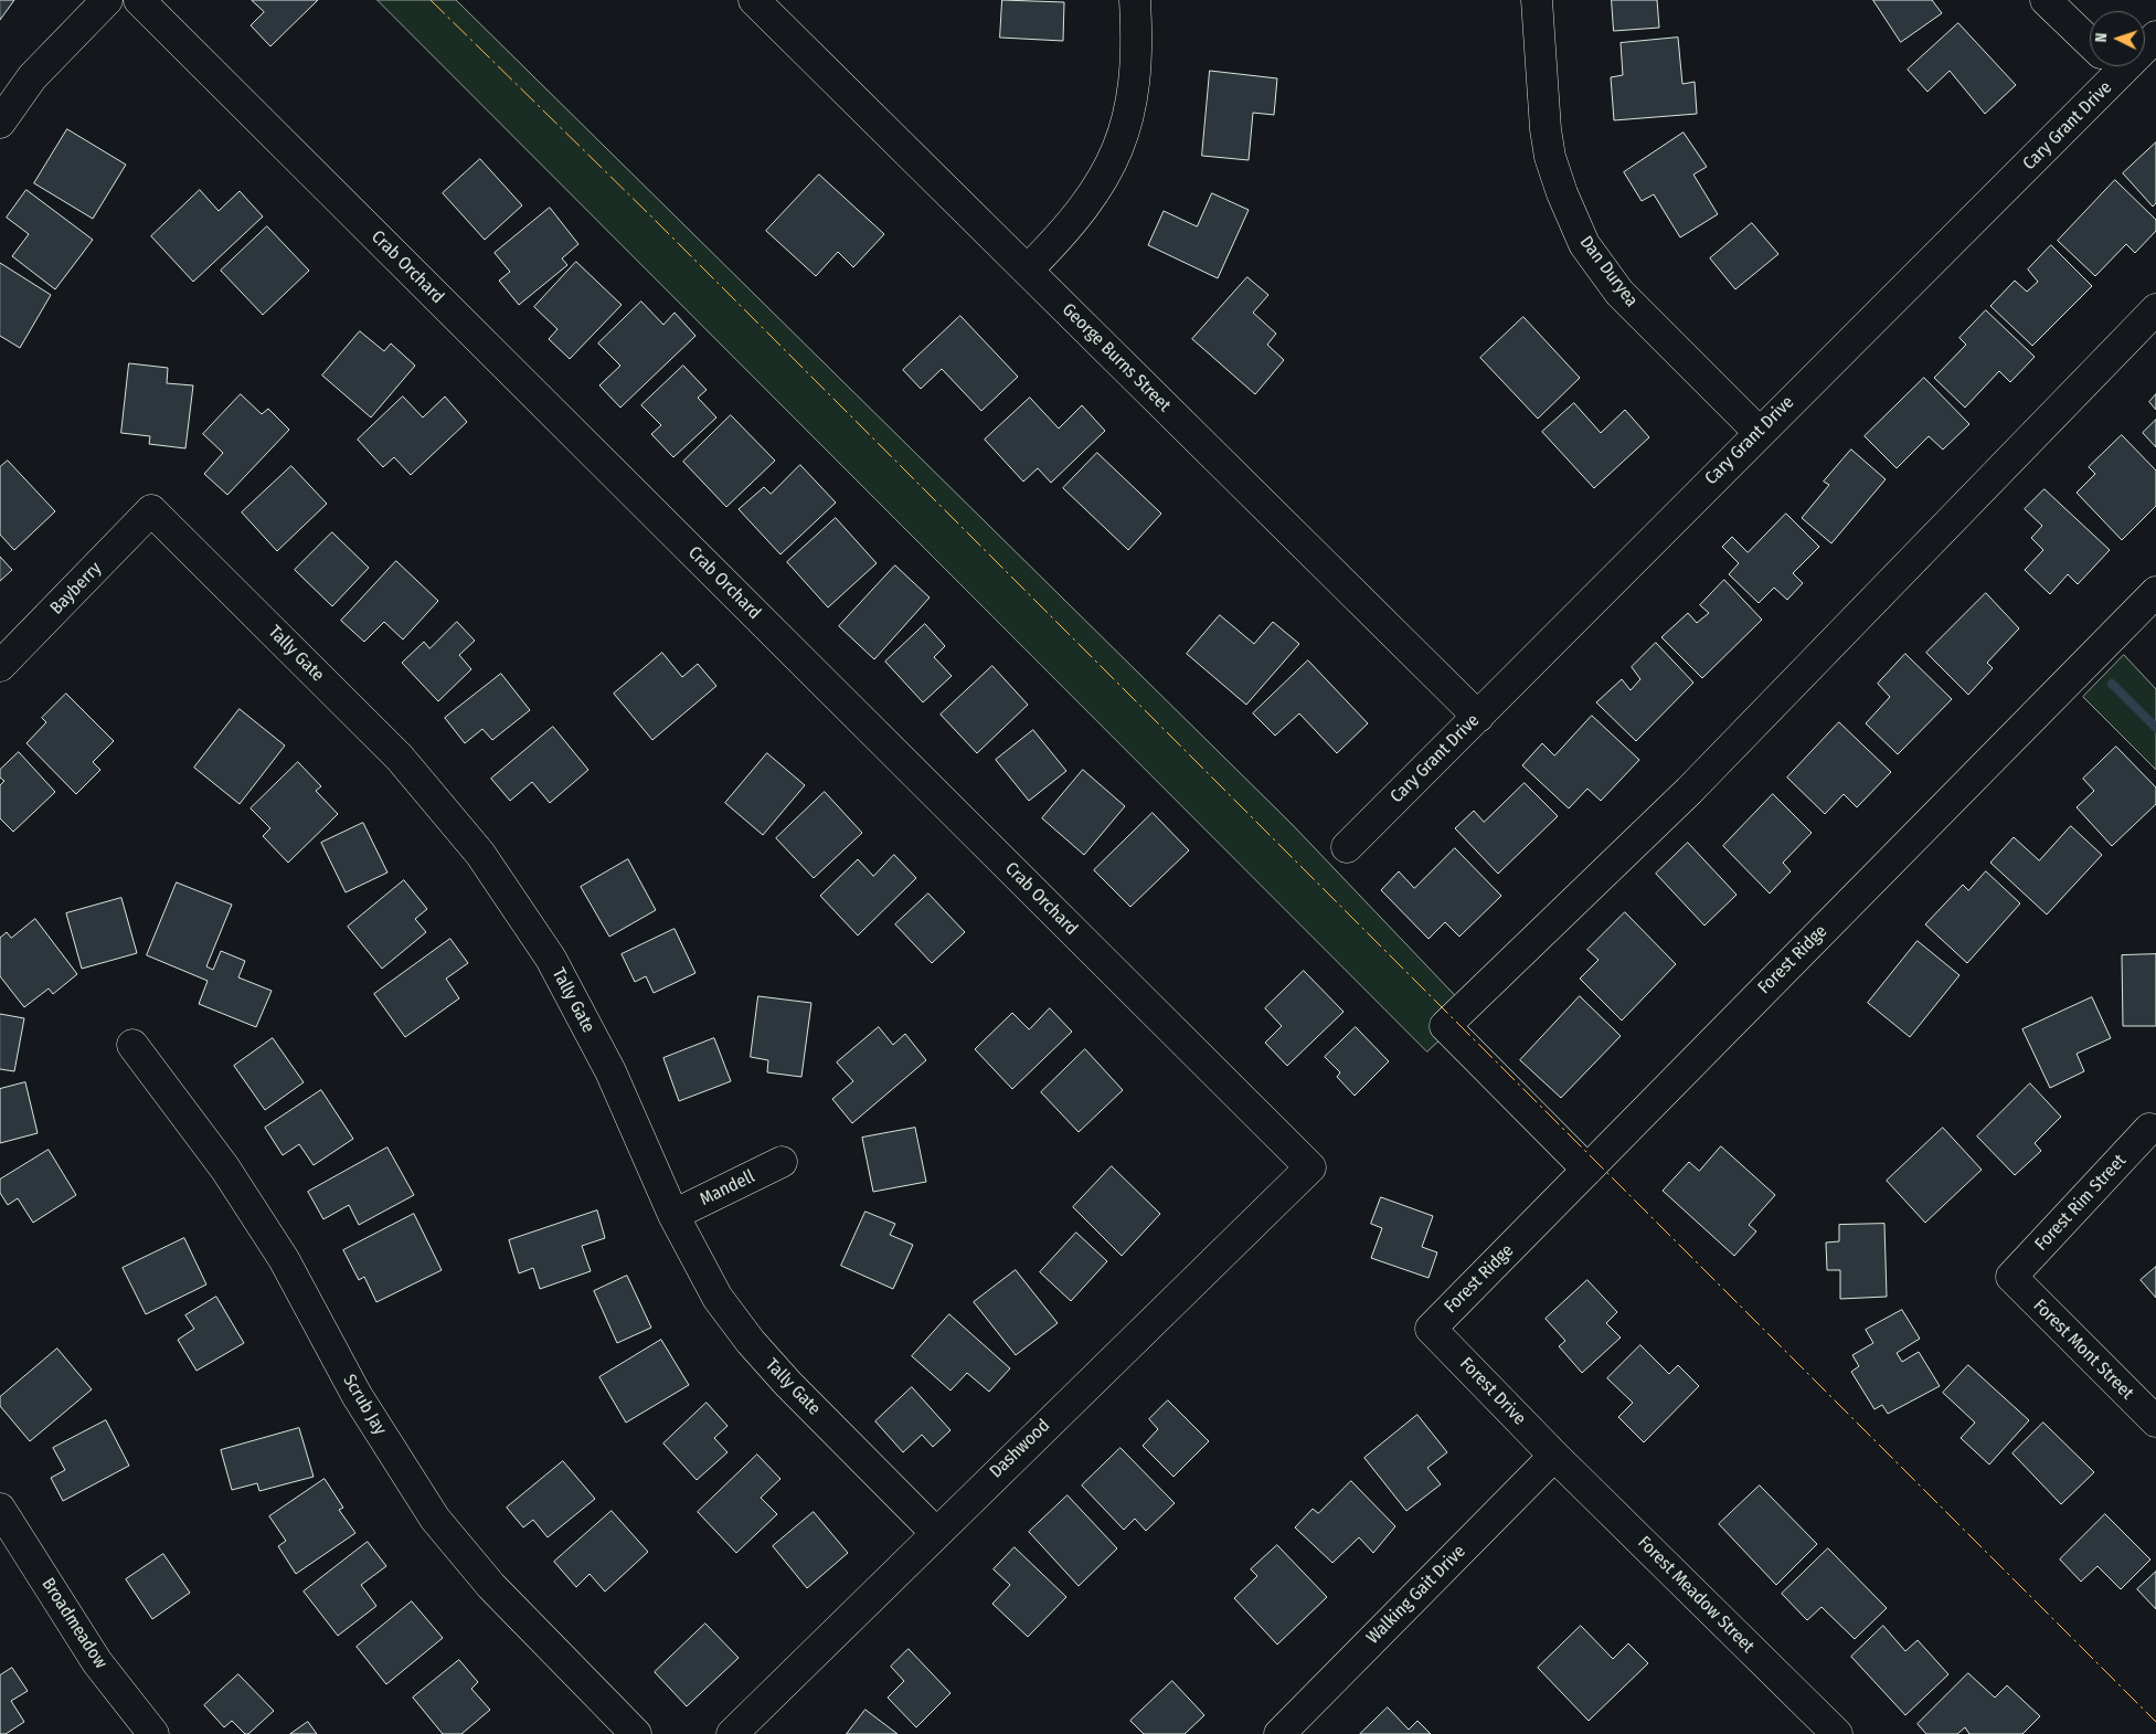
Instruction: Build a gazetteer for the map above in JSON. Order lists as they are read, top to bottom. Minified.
{"streets":{"street":["Cary Grant Drive","Crab Orchard","Dan Duryea","George Burns Street","Bayberry","Tally Gate","Forest Ridge","Mandell","Forest Rim Street","Forest Mont Street","Forest Drive","Scrub Jay","Dashwood","Walking Gait Drive","Forest Meadow Street","Broadmeadow"]},"crossings":[["Cary Grant Drive","Dan Duryea"],["Cary Grant Drive","George Burns Street"],["Crab Orchard","Dashwood"],["Bayberry","Tally Gate"],["Tally Gate","Mandell"],["Tally Gate","Dashwood"],["Forest Ridge","Forest Drive"],["Forest Rim Street","Forest Mont Street"],["Forest Drive","Walking Gait Drive"],["Forest Drive","Forest Meadow Street"],["Walking Gait Drive","Forest Meadow Street"]],"north":"left"}
